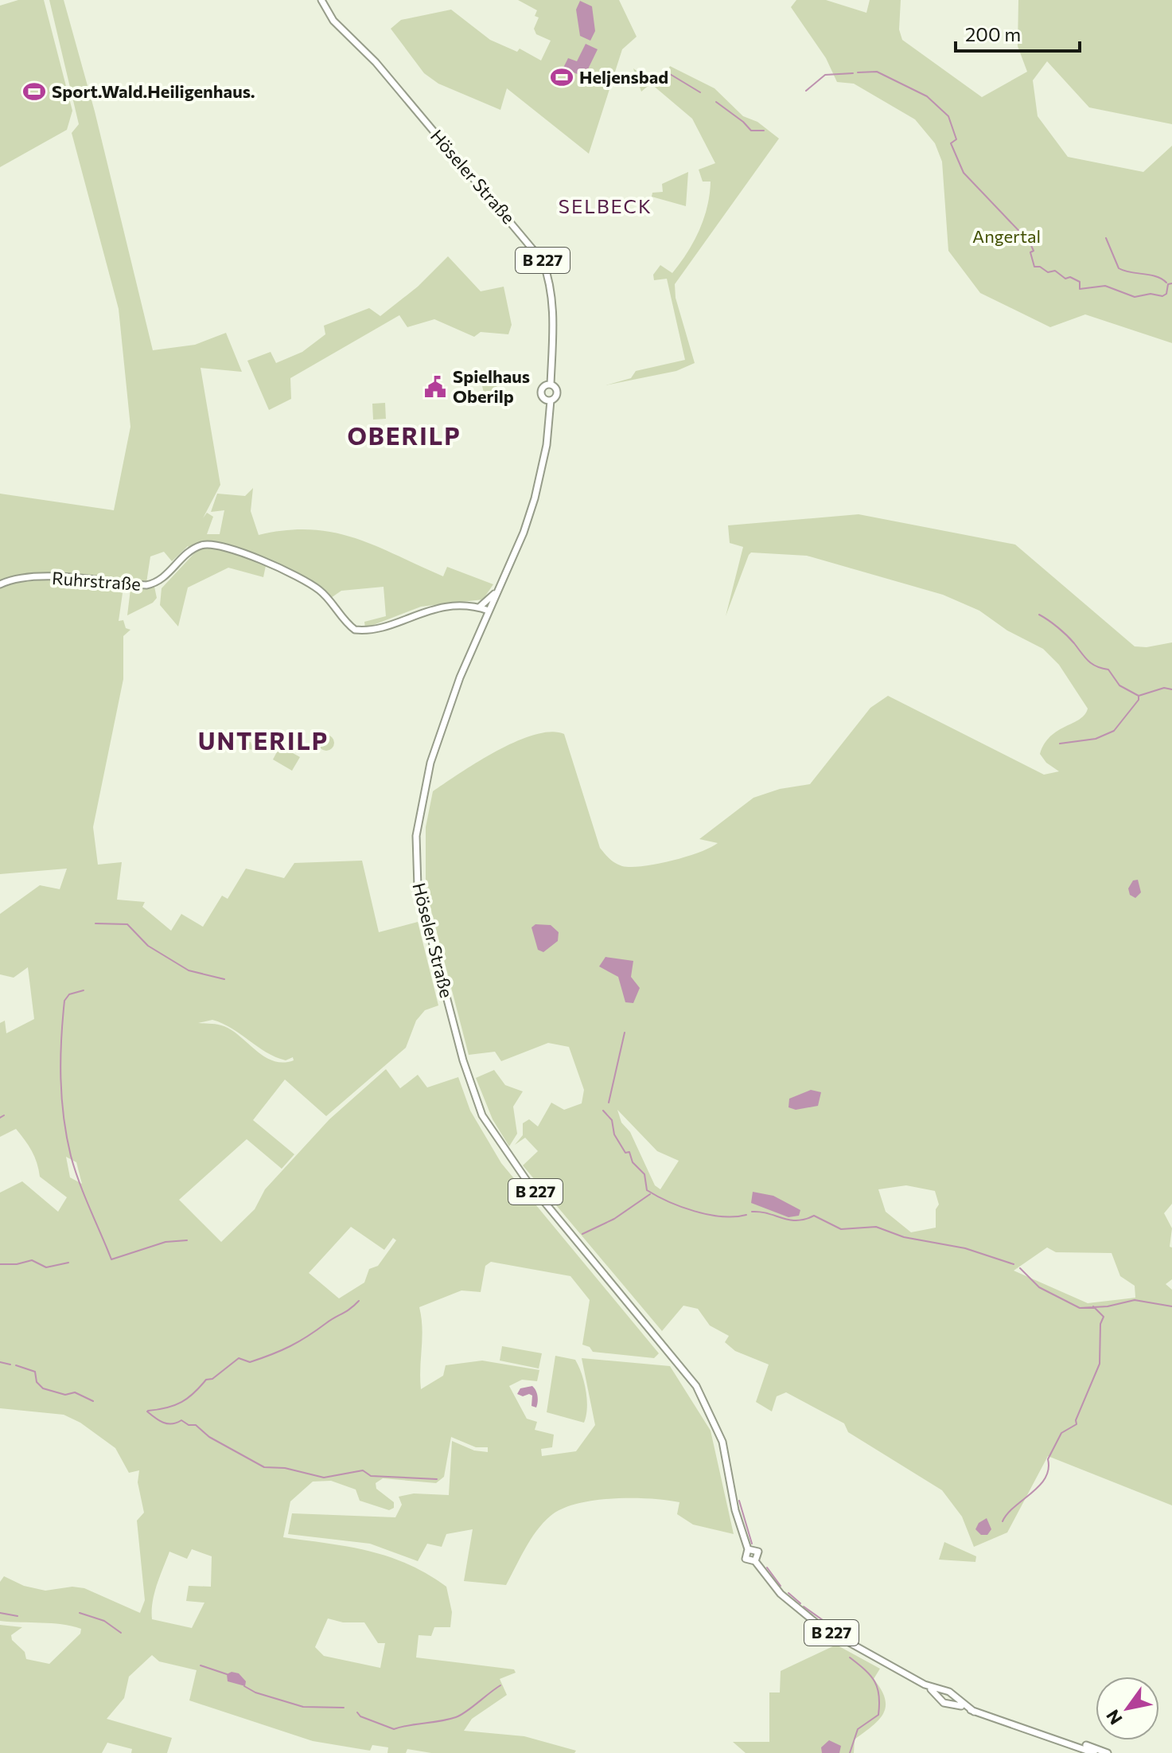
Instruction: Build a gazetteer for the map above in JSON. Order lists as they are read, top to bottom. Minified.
{"streets":{"main road":["Höseler Straße","B 227","Ruhrstraße"]},"crossings":[["Höseler Straße","Ruhrstraße"]],"districts":["SELBECK","OBERILP","UNTERILP"],"parks":["Angertal"],"places":{"sports":["Heljensbad","Sport.Wald.Heiligenhaus."],"public building":["Spielhaus Oberilp"]},"scale_bar":"200 m","north":"bottom left"}
